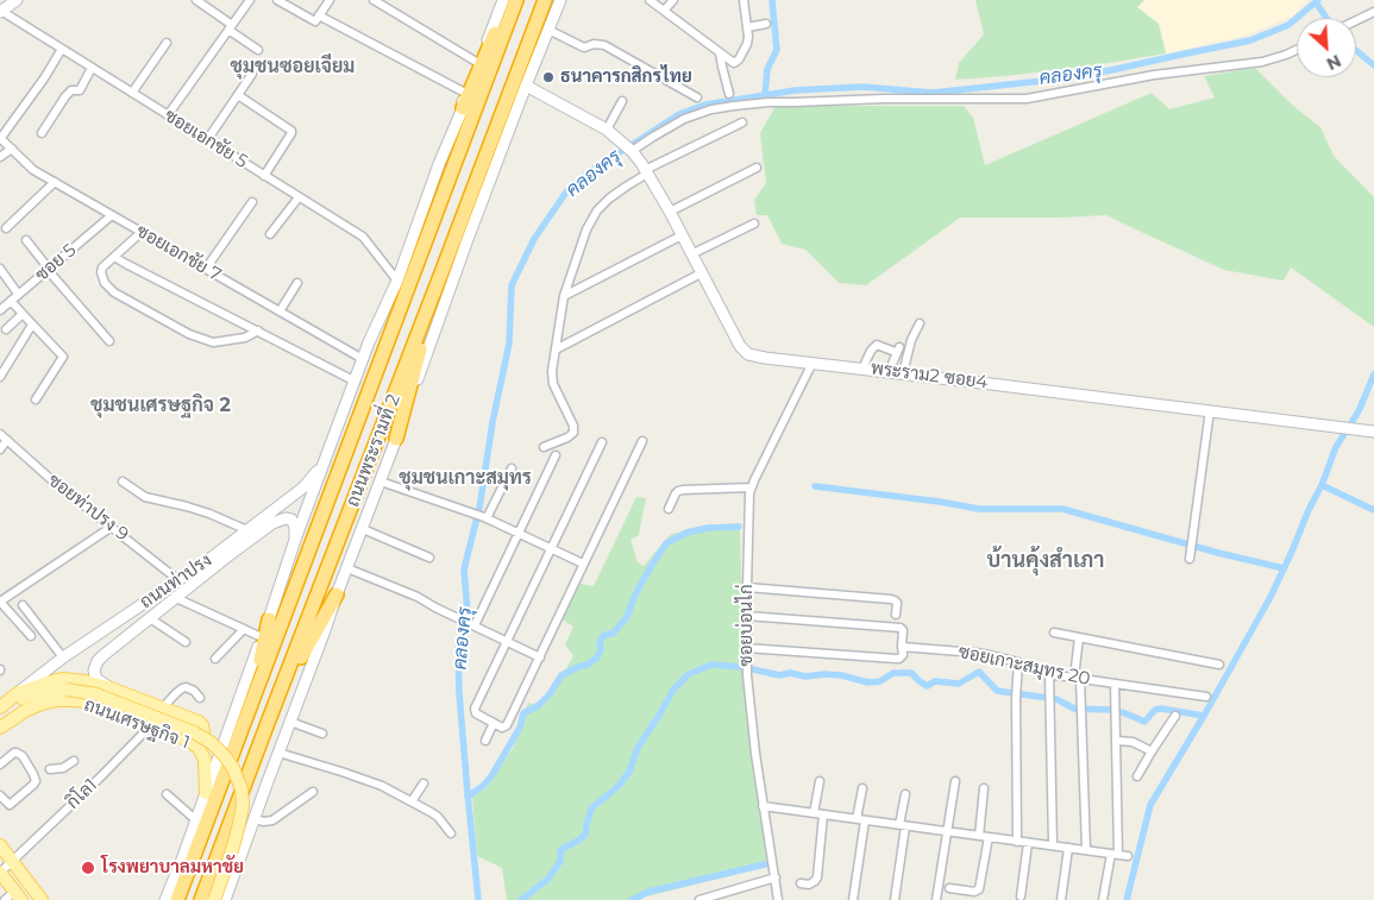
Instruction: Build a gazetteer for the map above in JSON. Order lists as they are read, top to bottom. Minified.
{"streets":{"highway":["ถนนพระรามที่ 2"],"main road":["พระราม2 ซอย4","ถนนท่าปรง","ถนนเศรษฐกิจ 1"],"street":["ซอยเอกชัย 5","ซอยเอกชัย 7","ซอย 5","ซอยท่าปรง 9","ซอยบ่อนไก่","ซอยเกาะสมุทร 20","กิโล1"]},"crossings":[["ซอยเอกชัย 7","ซอย 5"],["พระราม2 ซอย4","ซอยบ่อนไก่"],["ซอยท่าปรง 9","ถนนท่าปรง"],["ถนนท่าปรง","ถนนเศรษฐกิจ 1"],["ถนนเศรษฐกิจ 1","กิโล1"]],"districts":["ชุมชนซอยเจียม","ชุมชนเศรษฐกิจ 2","ชุมชนเกาะสมุทร","บ้านคุ้งสำเภา"],"water":["คลองครุ"],"places":["ธนาคารกสิกรไทย","โรงพยาบาลมหาชัย"],"north":"bottom right"}
